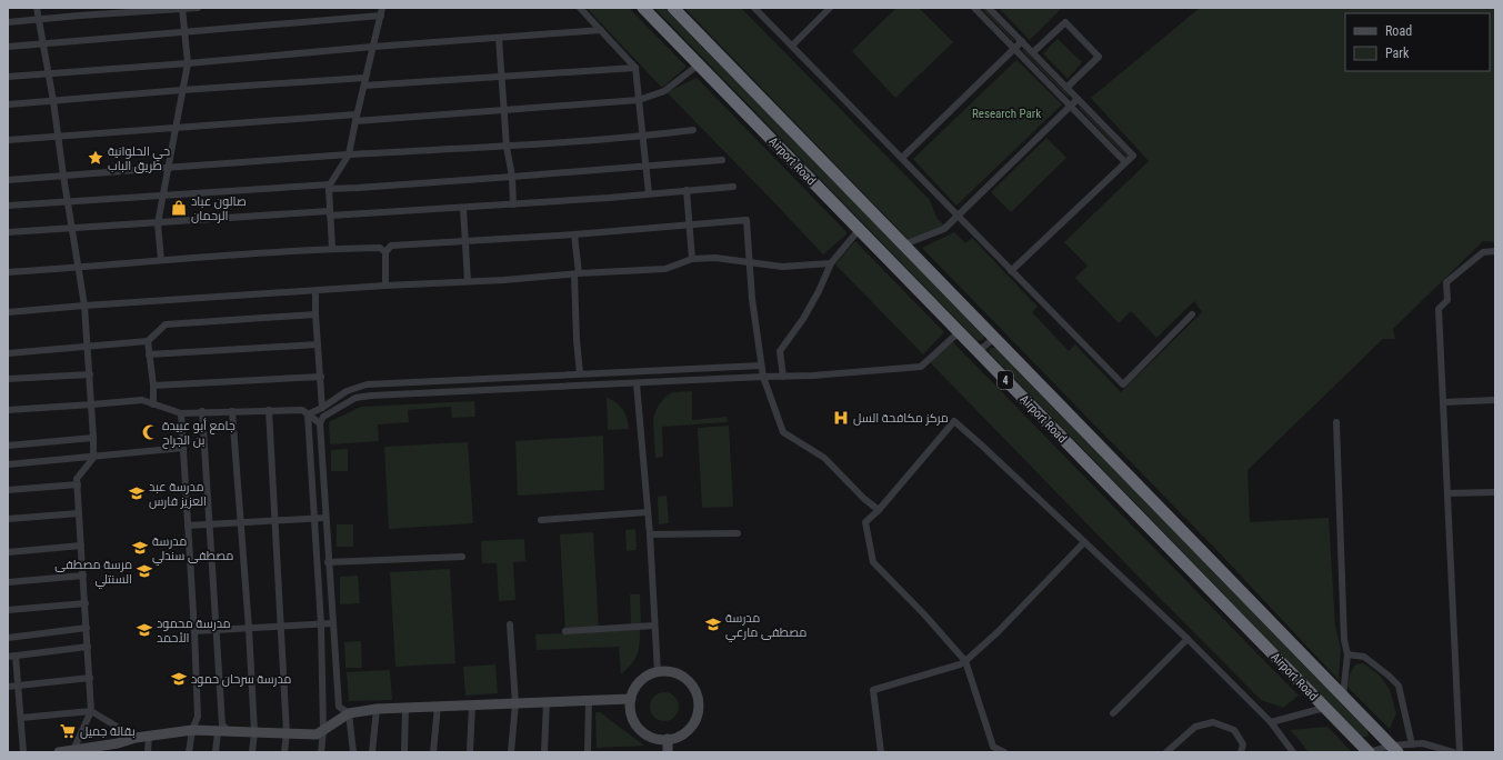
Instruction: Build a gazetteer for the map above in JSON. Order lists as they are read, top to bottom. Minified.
{"streets":{"highway":["Airport Road","4"]},"parks":["Research Park"],"places":{"place":["حي الحلوانية طريق الباب"],"shop":["صالون عباد الرحمان"],"hospital":["مركز مكافحة السل"],"mosque":["جامع أبو عبيدة بن الجراح"],"school or university":["مدرسة عبد العزيز فارس","مدرسة مصطفى سندلي","مرسة مصطفى السنتلي","مدرسة مصطفى مارعي","مدرسة محمود الأحمد","مدرسة سرحان حمود"],"supermarket":["بقالة جميل"]},"legend":["Road","Park"]}
